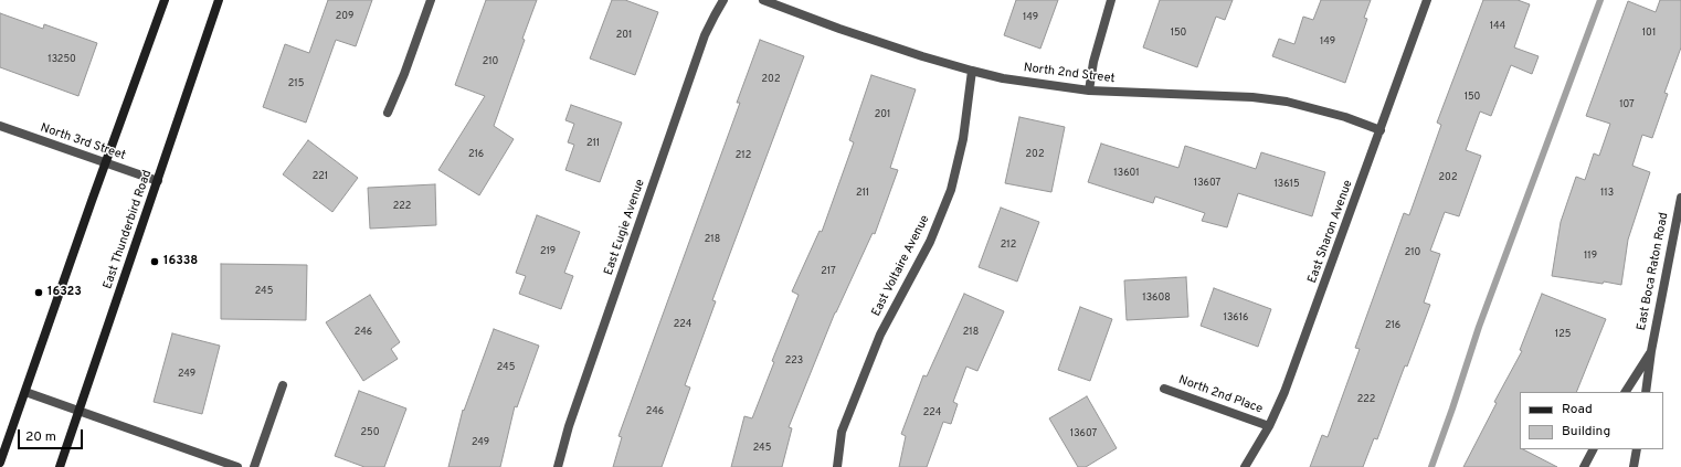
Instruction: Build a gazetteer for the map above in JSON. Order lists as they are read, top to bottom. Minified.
{"streets":{"main road":["East Thunderbird Road"],"street":["North 2nd Street","North 3rd Street","East Eugie Avenue","East Sharon Avenue","East Voltaire Avenue","East Boca Raton Road","North 2nd Place"]},"crossings":[["North 2nd Street","East Sharon Avenue"],["North 2nd Street","East Voltaire Avenue"],["North 3rd Street","East Thunderbird Road"],["East Sharon Avenue","North 2nd Place"]],"places":["16338","16323"],"house_numbers":["209","149","144","150","101","201","149","13250","210","202","215","150","107","201","211","216","202","212","13601","221","202","13607","13615","211","113","222","218","212","219","210","119","217","245","13608","13616","224","216","246","218","125","223","245","249","222","246","224","250","13607","249","245"],"legend":["Road","Building"],"scale_bar":"20 m"}
